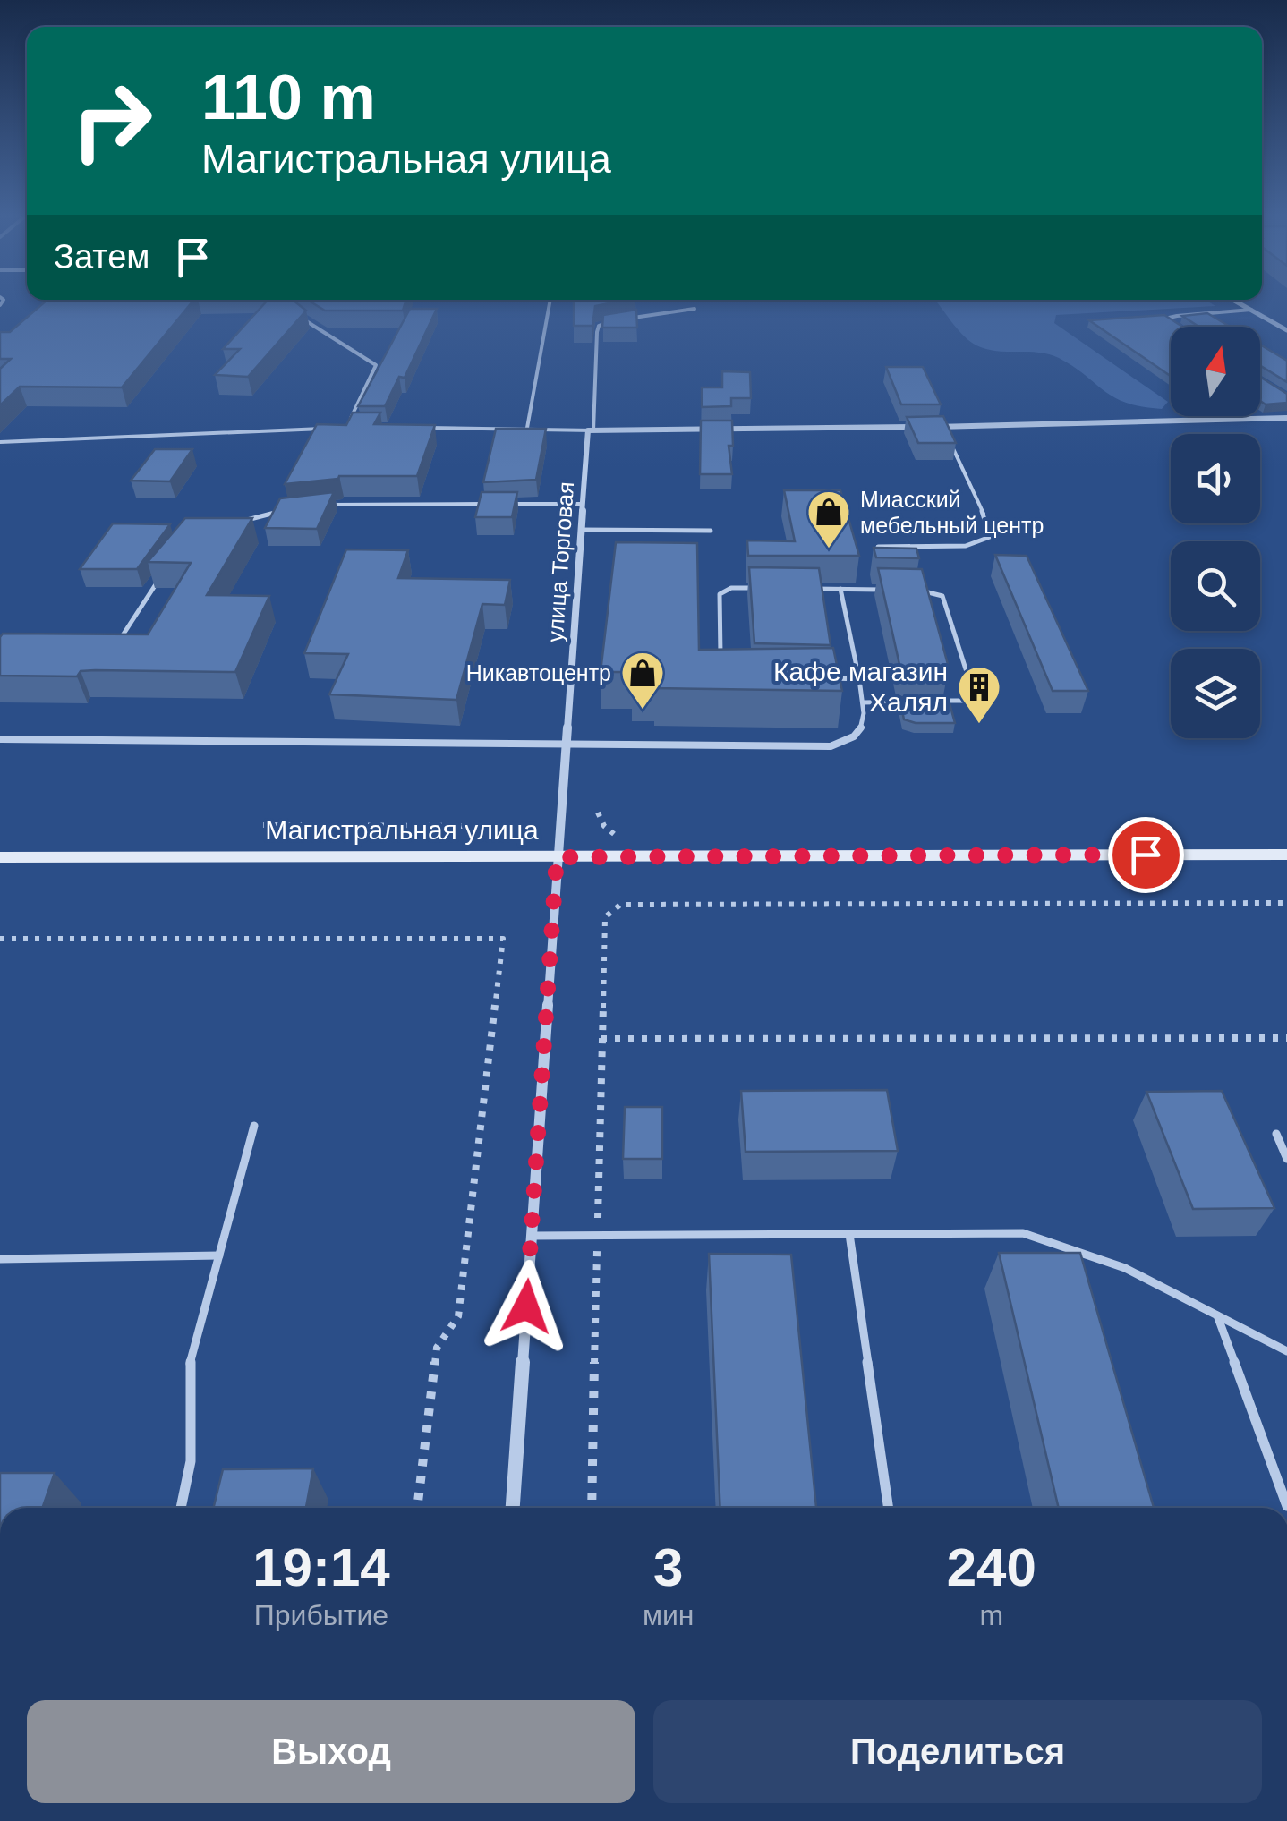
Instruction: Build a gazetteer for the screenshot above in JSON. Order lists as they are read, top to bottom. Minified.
{"streets":{"main road":["Магистральная улица"],"street":["улица Торговая"]},"crossings":[["улица Торговая","Магистральная улица"]],"places":{"shop":["Миасский мебельный центр","Никавтоцентр"],"building":["Кафе магазин Халял"]},"north":"top","page":{"turn":["110 m","Магистральная улица"],"then":"Затем","eta":["19:14","Прибытие","3","мин","240","m"],"buttons":["Выход","Поделиться"]}}
